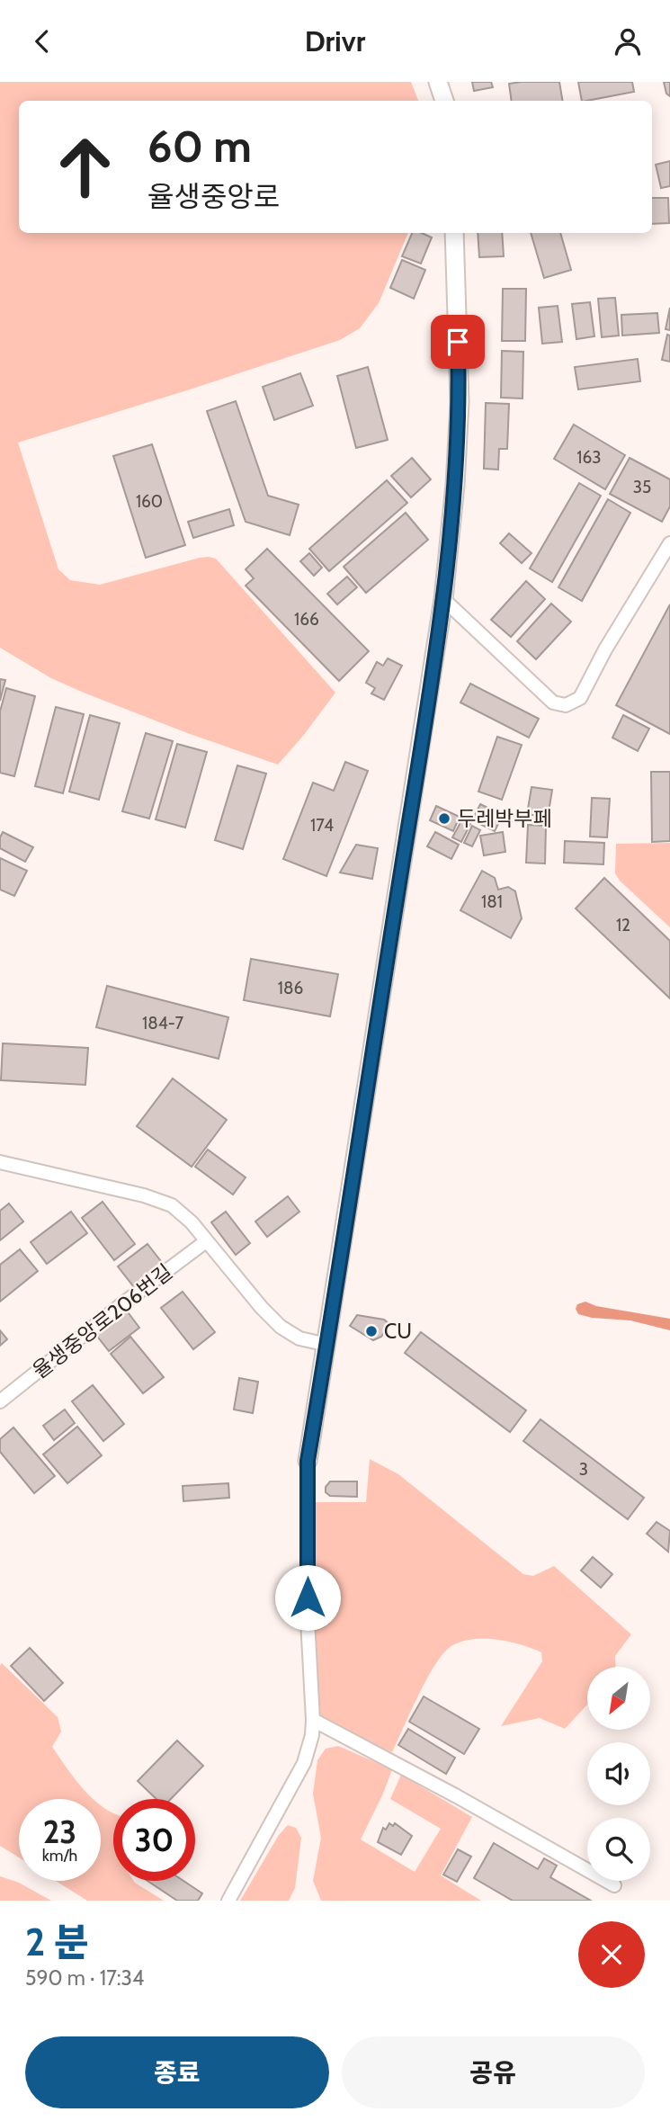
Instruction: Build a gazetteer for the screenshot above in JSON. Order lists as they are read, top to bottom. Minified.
{"streets":{"street":["율생중앙로206번길"]},"places":["두레박부페","CU"],"house_numbers":["163","35","160","166","174","181","12","186","184-7","3"],"north":"bottom left","page":{"header":"Drivr","turn":["60 m","율생중앙로"],"speed":"23 km/h","limit":"30","heading":["2 분","590 m · 17:34"],"buttons":["종료","공유"]}}
